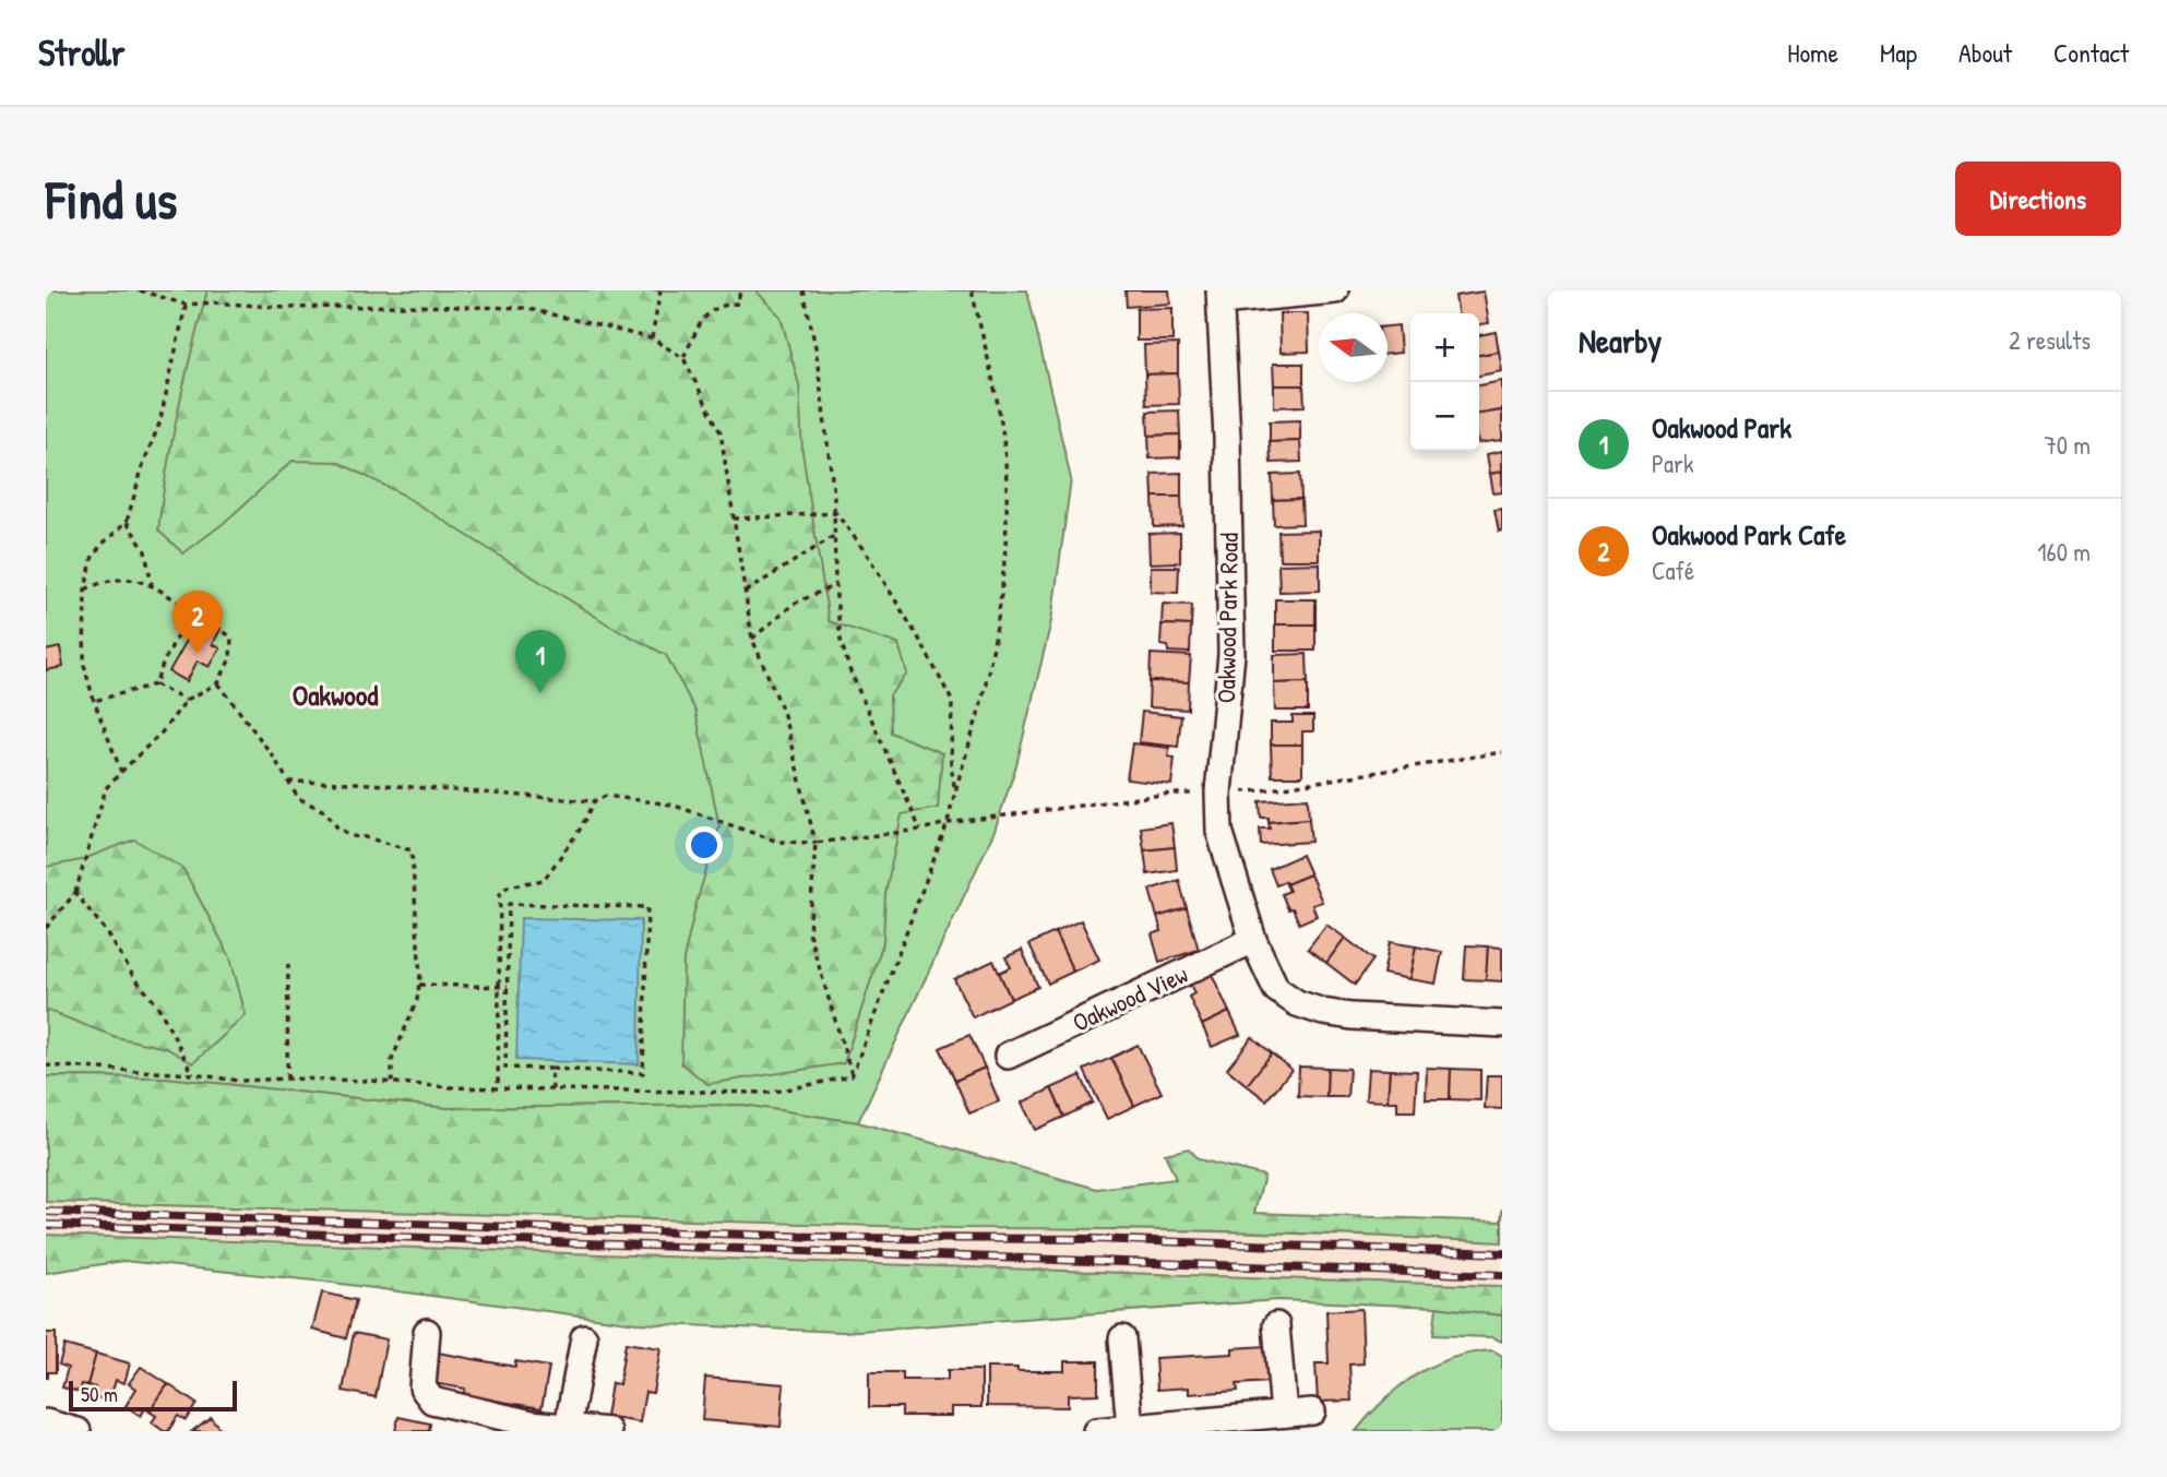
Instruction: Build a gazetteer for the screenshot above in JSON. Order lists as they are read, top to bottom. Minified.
{"streets":{"street":["Oakwood Park Road","Oakwood View"]},"crossings":[["Oakwood Park Road","Oakwood View"]],"districts":["Oakwood"],"scale_bar":"50 m","north":"left","page":{"header":"Strollr","nav":["Home","Map","About","Contact"],"buttons":"Directions","title":"Find us","heading":["Nearby","2 results"],"map_buttons":["+","−"],"list":[{"mark":"1","name":"Oakwood Park","note":"Park","value":"70 m"},{"mark":"2","name":"Oakwood Park Cafe","note":"Café","value":"160 m"}],"pins":["2","1"],"scale":"50 m"}}
